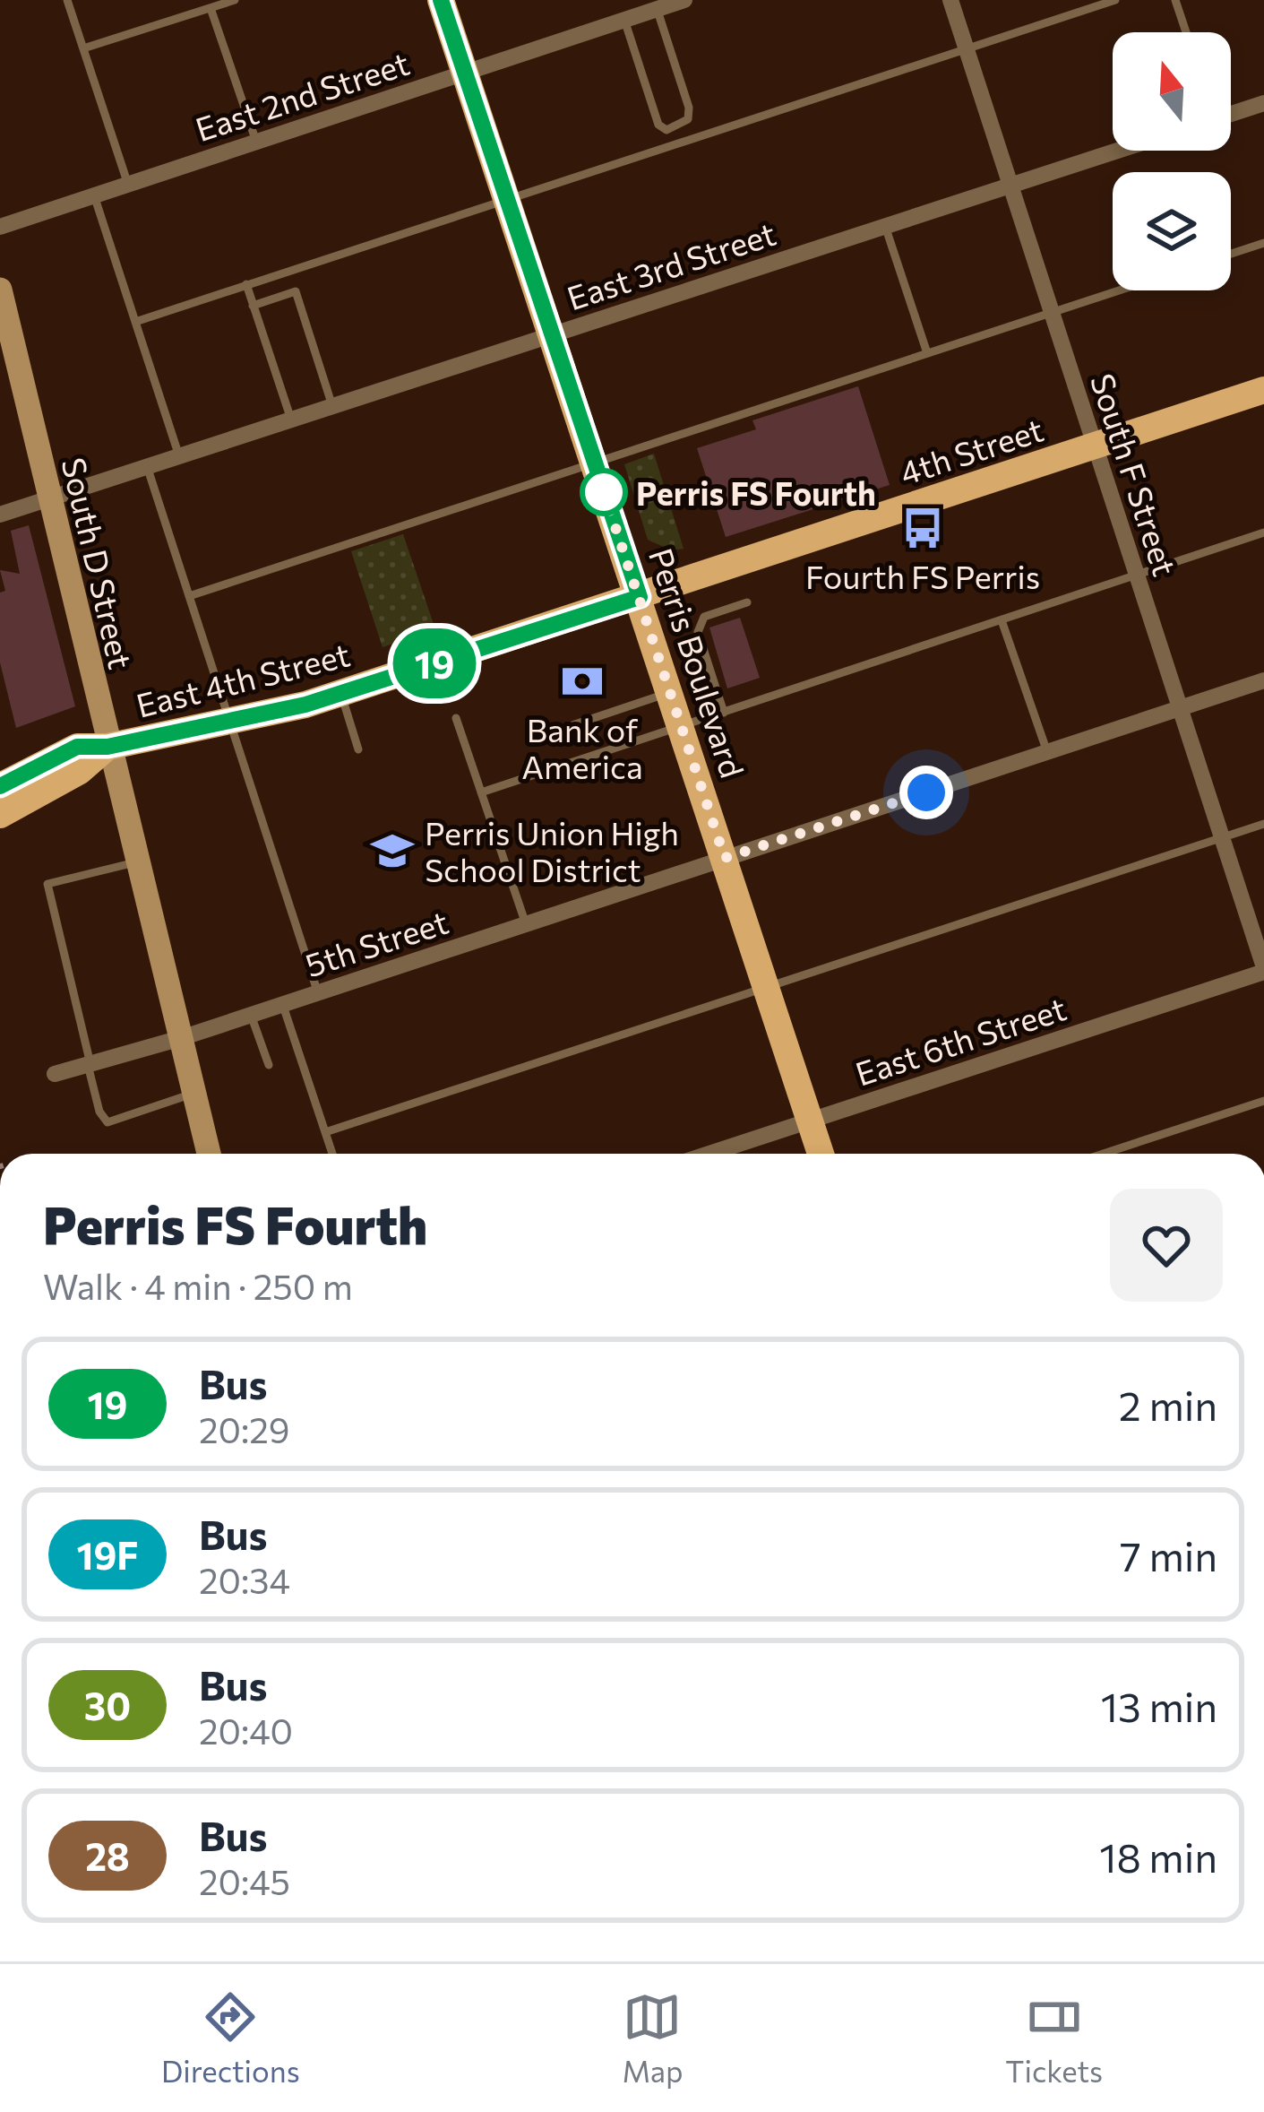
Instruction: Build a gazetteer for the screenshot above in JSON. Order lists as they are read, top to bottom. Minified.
{"streets":{"main road":["4th Street","South D Street","Perris Boulevard","East 4th Street"],"street":["East 2nd Street","East 3rd Street","South F Street","5th Street","East 6th Street"]},"crossings":[["East 2nd Street","Perris Boulevard"],["East 3rd Street","South F Street"],["East 3rd Street","South D Street"],["East 3rd Street","Perris Boulevard"],["4th Street","South F Street"],["4th Street","Perris Boulevard"],["4th Street","East 4th Street"],["South F Street","5th Street"],["South F Street","East 6th Street"],["South D Street","East 4th Street"],["South D Street","5th Street"],["Perris Boulevard","East 4th Street"],["Perris Boulevard","5th Street"],["Perris Boulevard","East 6th Street"]],"places":{"other":["Perris FS Fourth"],"bus stop":["Fourth FS Perris"],"bank":["Bank of America"],"school or university":["Perris Union High School District"]},"lines":["bus line 19"],"north":"top","page":{"on_map":"19","heading":["Perris FS Fourth","Walk · 4 min · 250 m"],"list":[{"mark":"19","name":"Bus","note":"20:29","value":"2 min"},{"mark":"19F","name":"Bus","note":"20:34","value":"7 min"},{"mark":"30","name":"Bus","note":"20:40","value":"13 min"},{"mark":"28","name":"Bus","note":"20:45","value":"18 min"}],"tabs":["Directions","Map","Tickets"]}}
